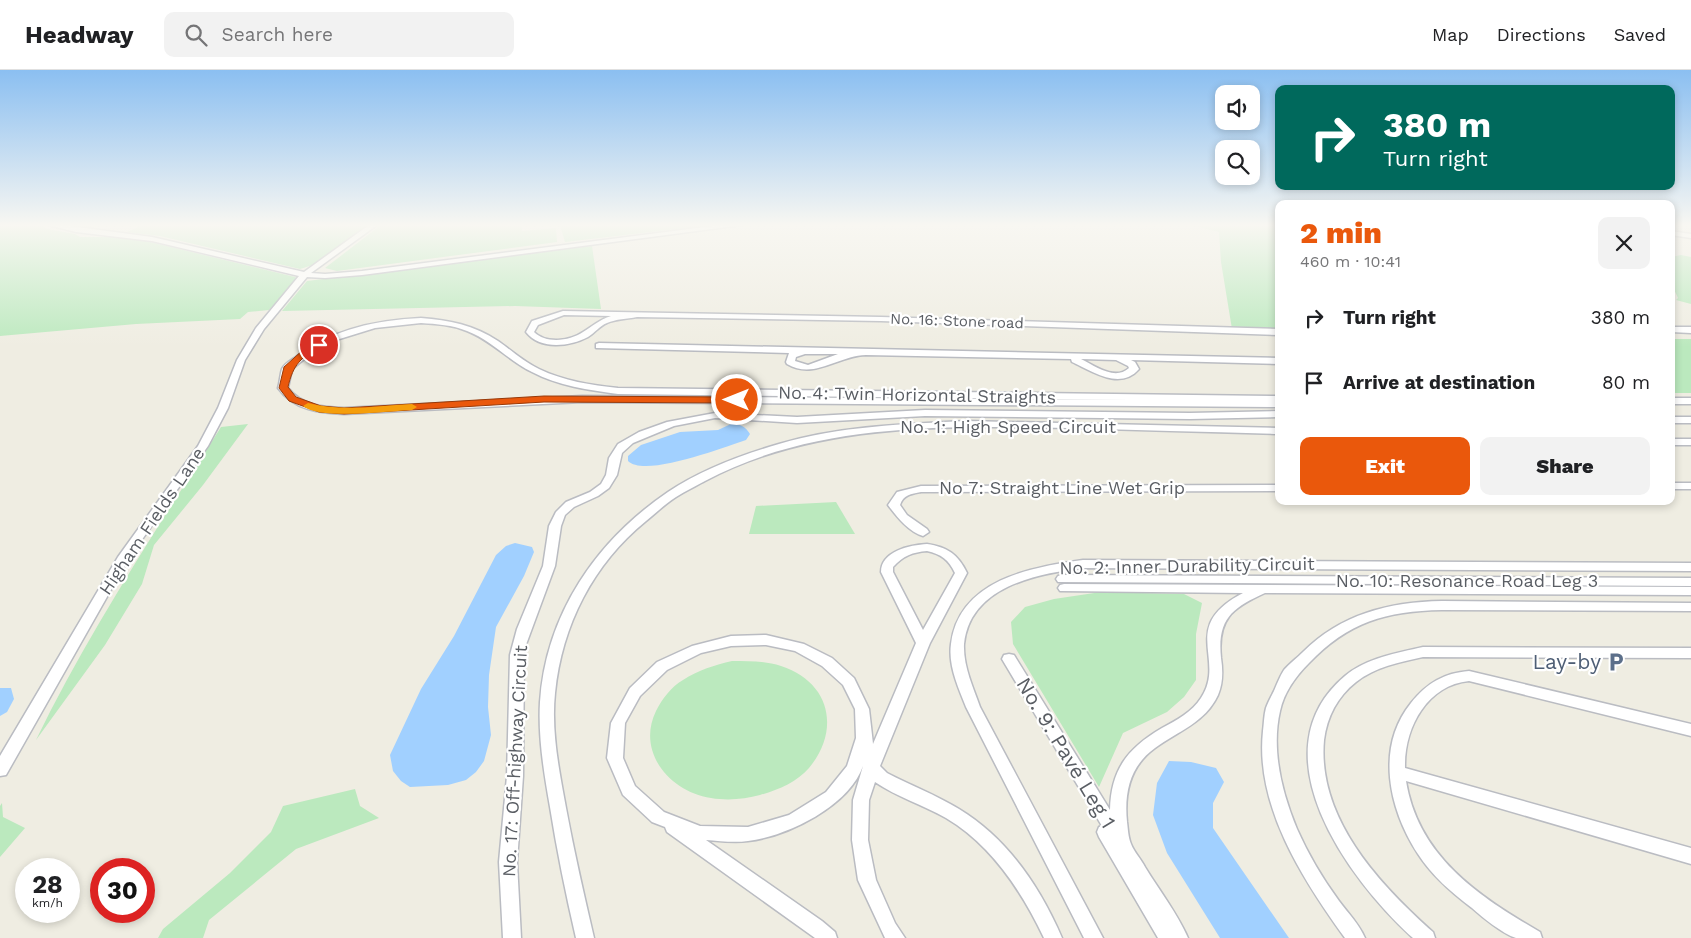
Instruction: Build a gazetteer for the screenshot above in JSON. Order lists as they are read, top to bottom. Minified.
{"streets":{"street":["No. 16: Stone road","No. 4: Twin Horizontal Straights","No. 1: High Speed Circuit","No 7: Straight Line Wet Grip","Higham Fields Lane","No. 2: Inner Durability Circuit","No. 10: Resonance Road Leg 3","No. 9: Pavé Leg 1","No. 17: Off-highway Circuit"]},"places":{"parking":["Lay-by"]},"page":{"header":"Headway","search":"Search here","nav":["Map","Directions","Saved"],"turn":["380 m","Turn right"],"heading":["2 min","460 m · 10:41"],"list":[{"name":"Turn right","value":"380 m"},{"name":"Arrive at destination","value":"80 m"}],"buttons":["Exit","Share"],"speed":"28 km/h","limit":"30"}}
